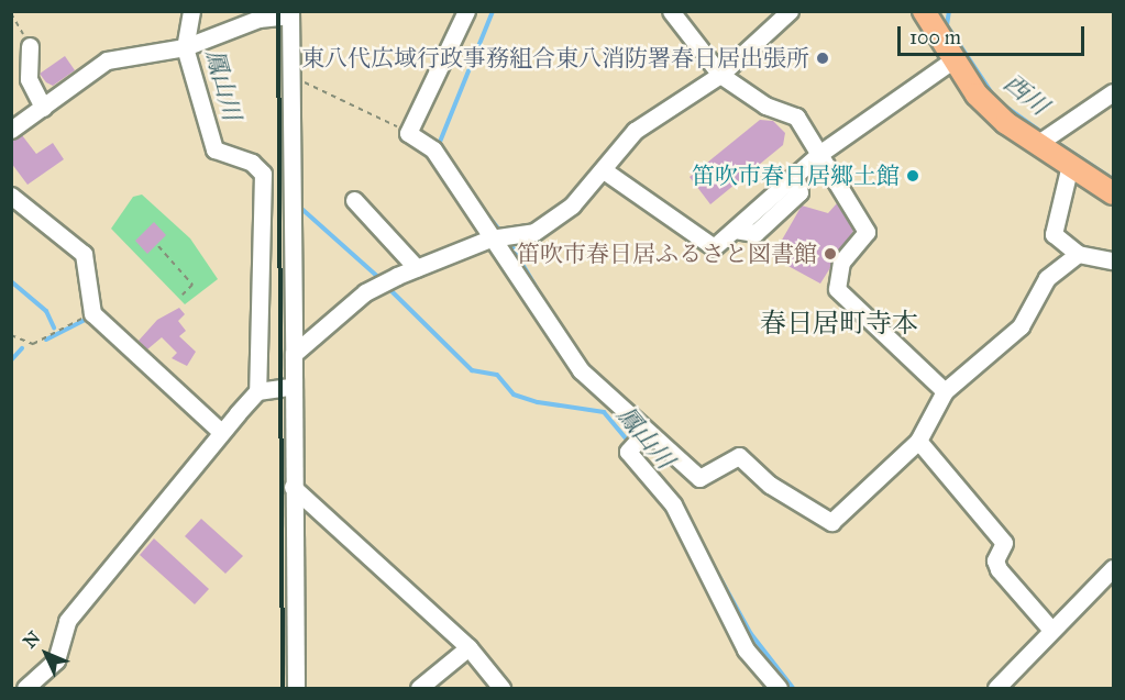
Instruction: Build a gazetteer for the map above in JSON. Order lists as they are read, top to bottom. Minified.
{"districts":["春日居町寺本"],"water":["鳳山川","西川"],"places":["東八代広域行政事務組合東八消防署春日居出張所","笛吹市春日居郷土館","笛吹市春日居ふるさと図書館"],"scale_bar":"100 m","north":"top left"}
